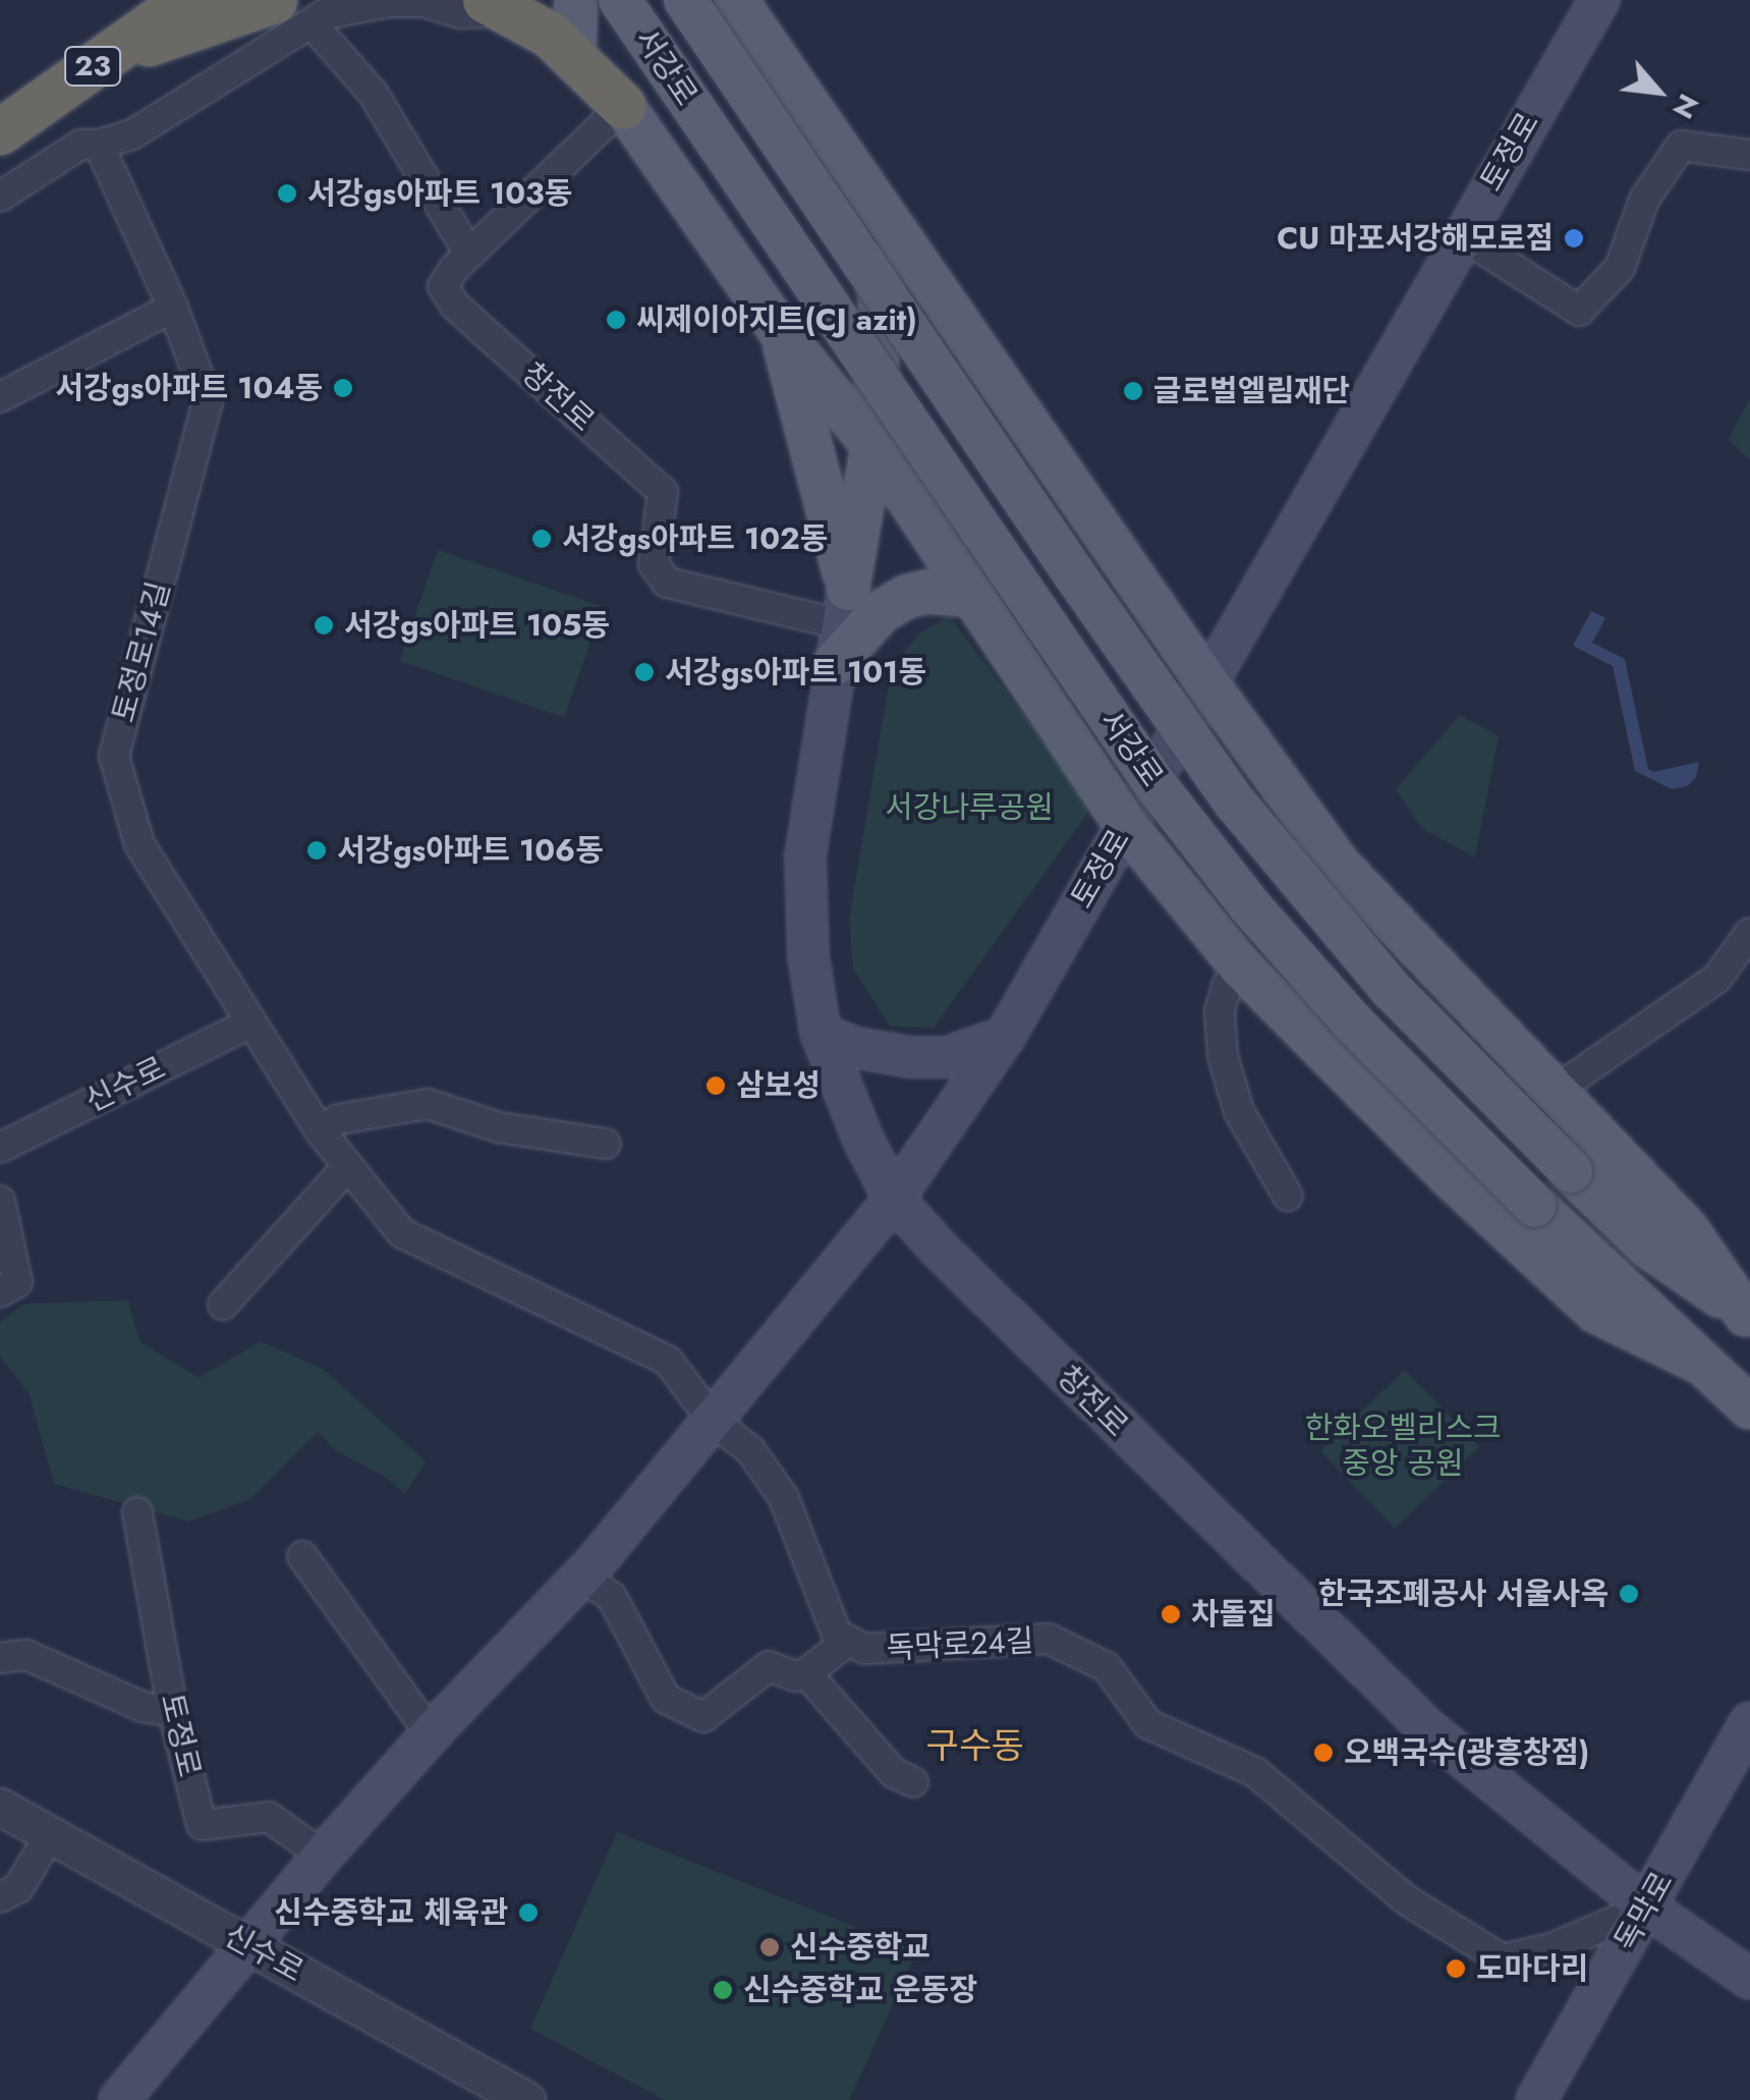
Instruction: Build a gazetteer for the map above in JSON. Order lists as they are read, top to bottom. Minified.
{"streets":{"highway":["23"],"main road":["서강로","토정로","창전로","독막로"],"street":["토정로14길","신수로","독막로24길"]},"crossings":[["토정로","창전로"],["토정로","토정로14길"],["토정로","신수로"],["토정로","독막로24길"],["창전로","독막로24길"],["창전로","독막로"],["토정로14길","신수로"],["토정로14길","독막로24길"],["독막로24길","독막로"]],"districts":["구수동"],"parks":["서강나루공원","한화오벨리스크 중앙 공원"],"places":["서강gs아파트 103동","CU 마포서강해모로점","씨제이아지트(CJ azit)","서강gs아파트 104동","글로벌엘림재단","서강gs아파트 102동","서강gs아파트 105동","서강gs아파트 101동","서강gs아파트 106동","삼보성","한국조폐공사 서울사옥","차돌집","오백국수(광흥창점)","신수중학교 체육관","신수중학교","도마다리","신수중학교 운동장"],"north":"bottom right"}
